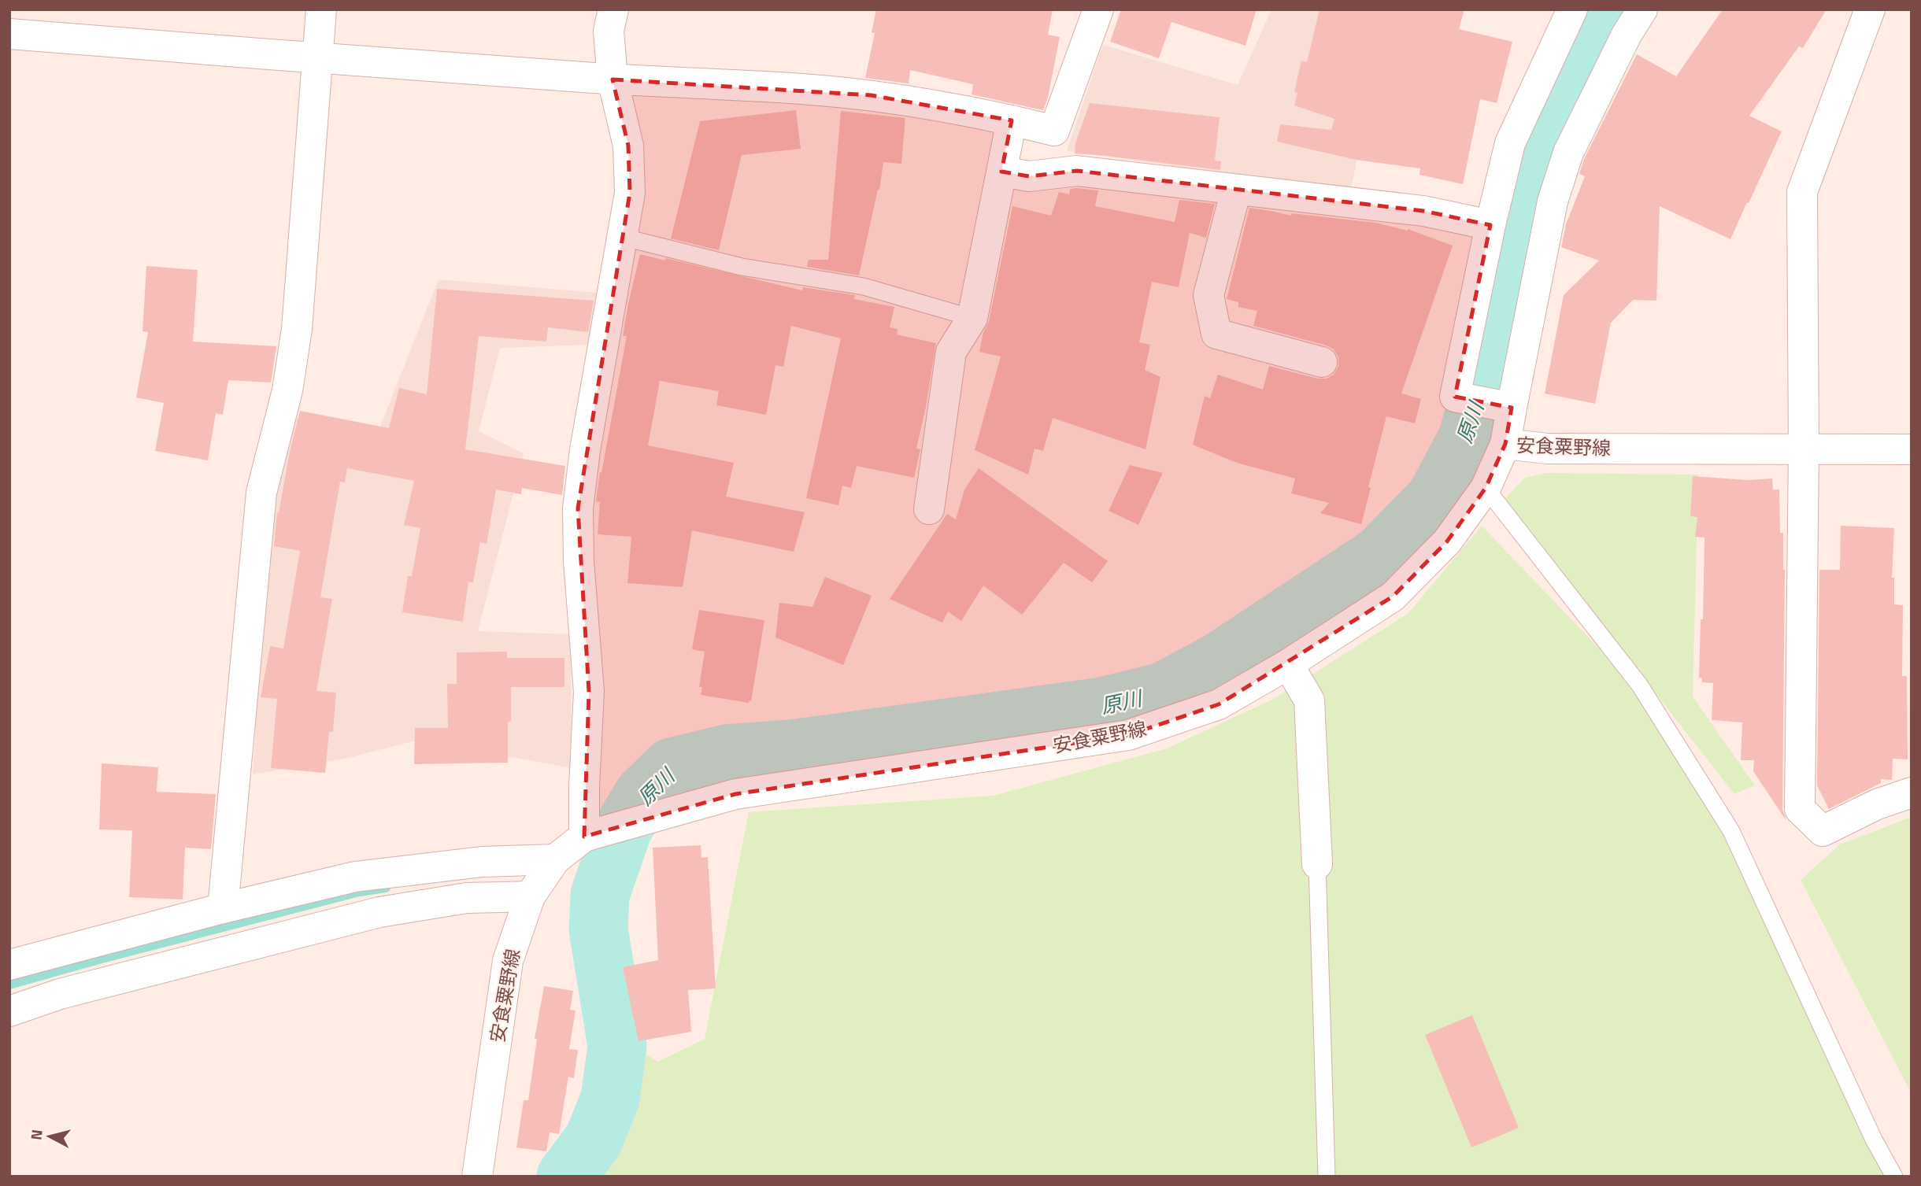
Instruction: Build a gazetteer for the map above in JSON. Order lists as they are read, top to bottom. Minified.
{"streets":{"street":["安食粟野線"]},"water":["原川"],"north":"left"}
